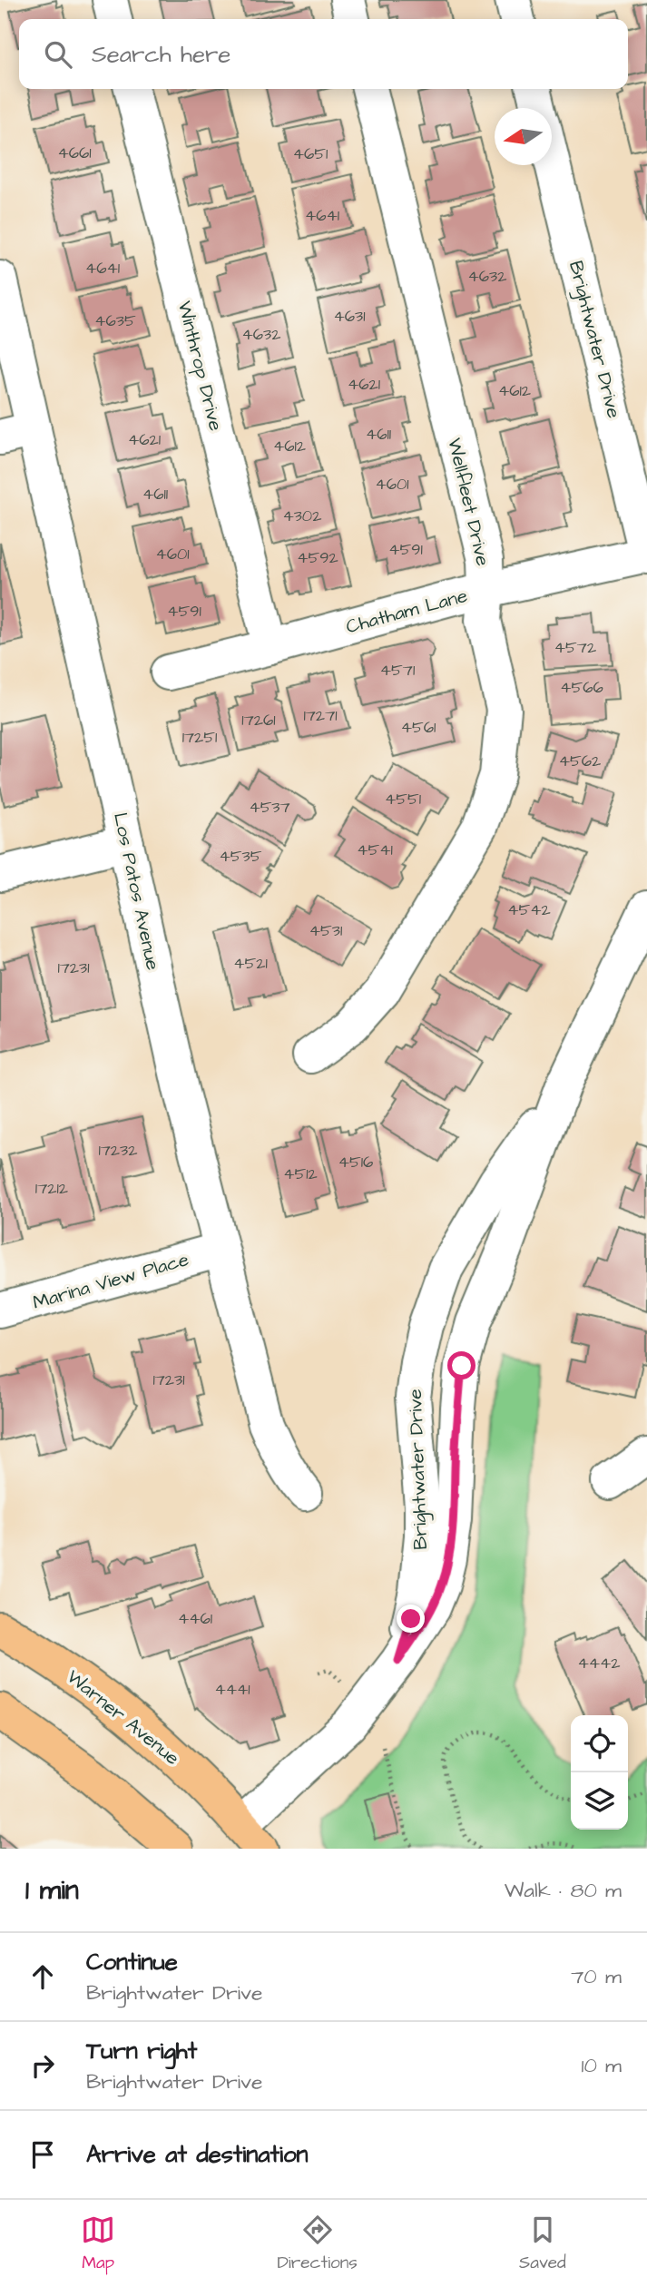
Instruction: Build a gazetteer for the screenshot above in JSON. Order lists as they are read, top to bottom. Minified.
{"streets":{"main road":["Warner Avenue"],"street":["Brightwater Drive","Winthrop Drive","Wellfleet Drive","Chatham Lane","Los Patos Avenue","Marina View Place"]},"crossings":[["Brightwater Drive","Chatham Lane"],["Brightwater Drive","Warner Avenue"],["Winthrop Drive","Chatham Lane"],["Wellfleet Drive","Chatham Lane"],["Los Patos Avenue","Marina View Place"]],"house_numbers":["4661","4651","4641","4641","4632","4631","4635","4632","4621","4612","4611","4621","4612","4601","4611","4302","4591","4601","4592","4591","4572","4571","4566","17271","17261","4561","17251","4562","4551","4537","4541","4535","4542","4531","4521","17231","17232","4516","4512","17212","17231","4461","4442","4441"],"north":"left","page":{"search":"Search here","heading":["1 min","Walk · 80 m"],"list":[["Continue","Brightwater Drive","70 m"],["Turn right","Brightwater Drive","10 m"],"Arrive at destination"],"nav":["Map","Directions","Saved"]}}
